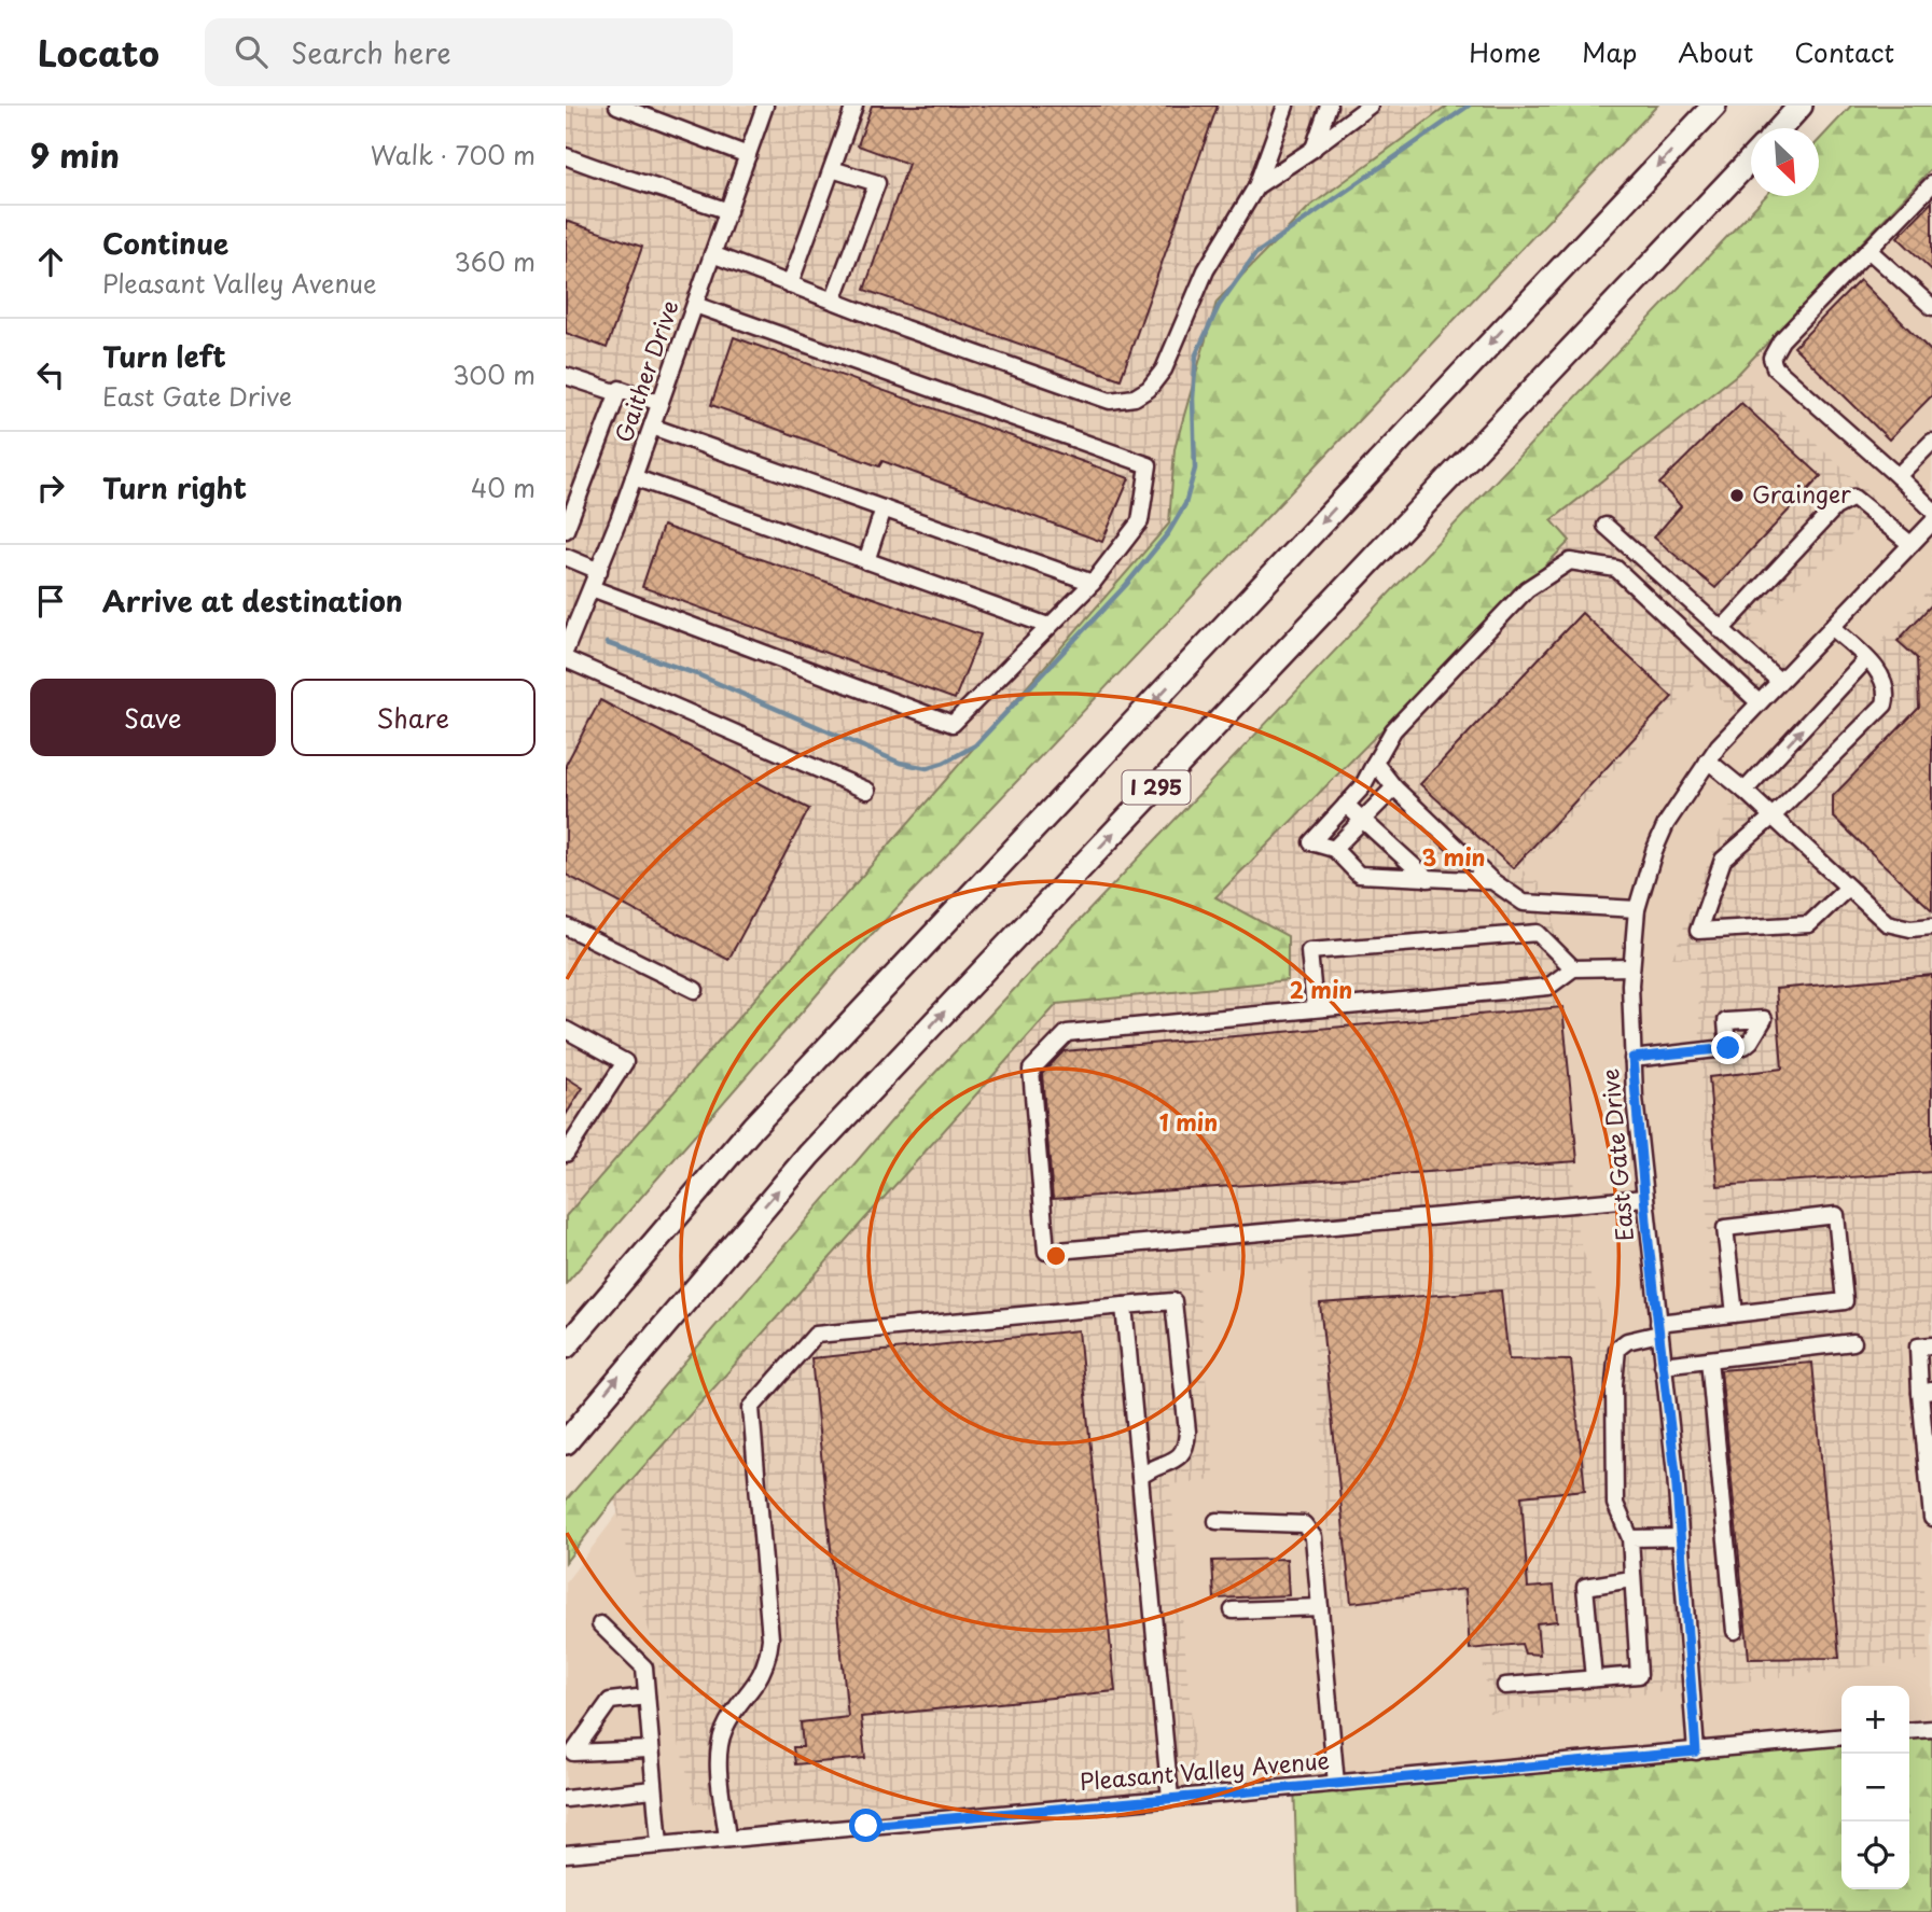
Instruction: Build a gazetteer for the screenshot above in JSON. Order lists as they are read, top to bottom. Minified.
{"streets":{"highway":["I 295"],"street":["Gaither Drive","East Gate Drive","Pleasant Valley Avenue"]},"crossings":[["East Gate Drive","Pleasant Valley Avenue"]],"places":["Grainger"],"north":"bottom right","page":{"header":"Locato","search":"Search here","nav":["Home","Map","About","Contact"],"heading":["9 min","Walk · 700 m"],"list":[["Continue","Pleasant Valley Avenue","360 m"],["Turn left","East Gate Drive","300 m"],["Turn right","40 m"],"Arrive at destination"],"buttons":["Save","Share"],"map_buttons":["+","−"]},"rings":["3 min","2 min","1 min"]}
